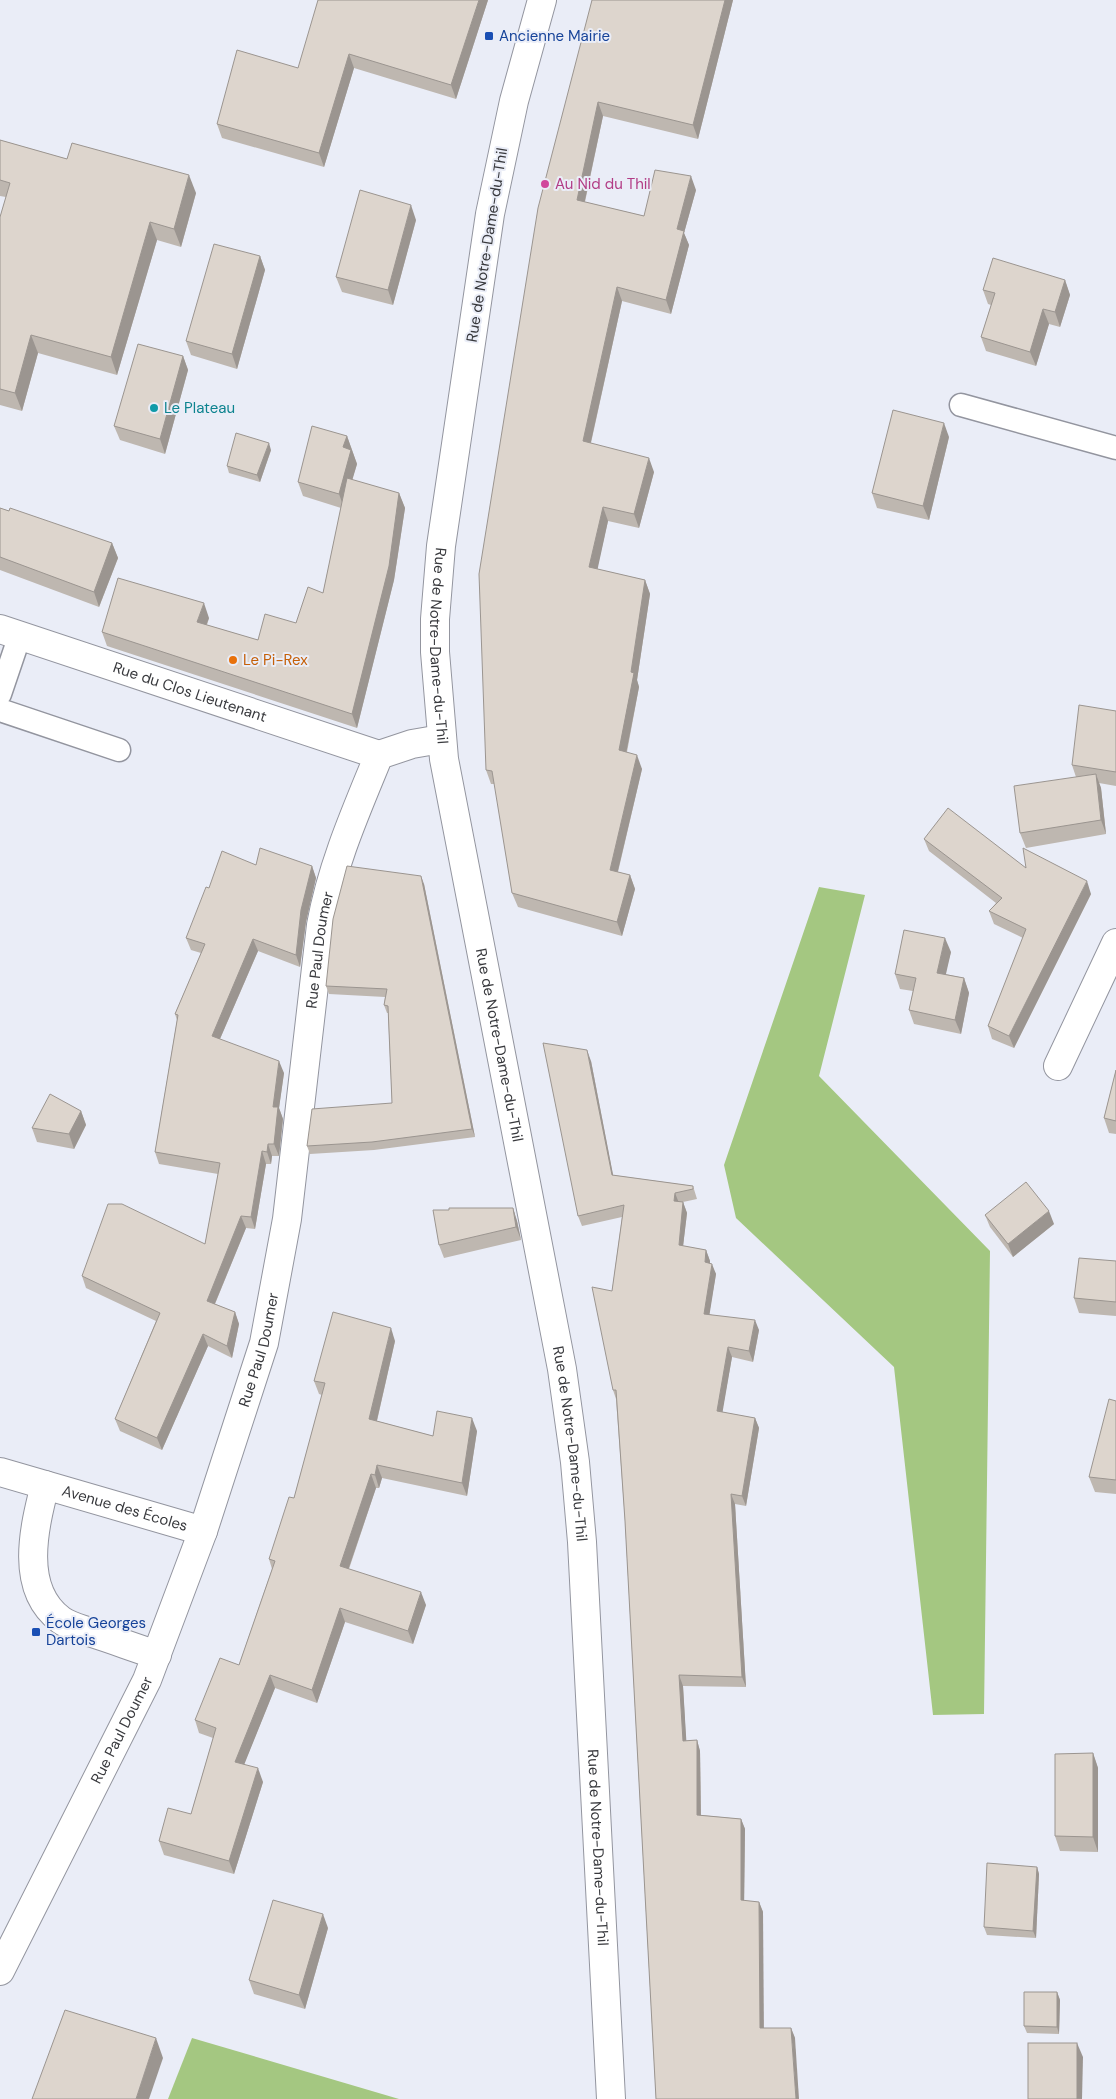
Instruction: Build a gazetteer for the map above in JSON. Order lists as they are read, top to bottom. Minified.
{"streets":{"street":["Rue de Notre-Dame-du-Thil","Rue du Clos Lieutenant","Rue Paul Doumer","Avenue des Écoles"]},"crossings":[["Rue du Clos Lieutenant","Rue Paul Doumer"],["Rue Paul Doumer","Avenue des Écoles"]],"places":{"transit":["Ancienne Mairie","École Georges Dartois"],"other":["Au Nid du Thil","Le Plateau","Le Pi-Rex"]}}
